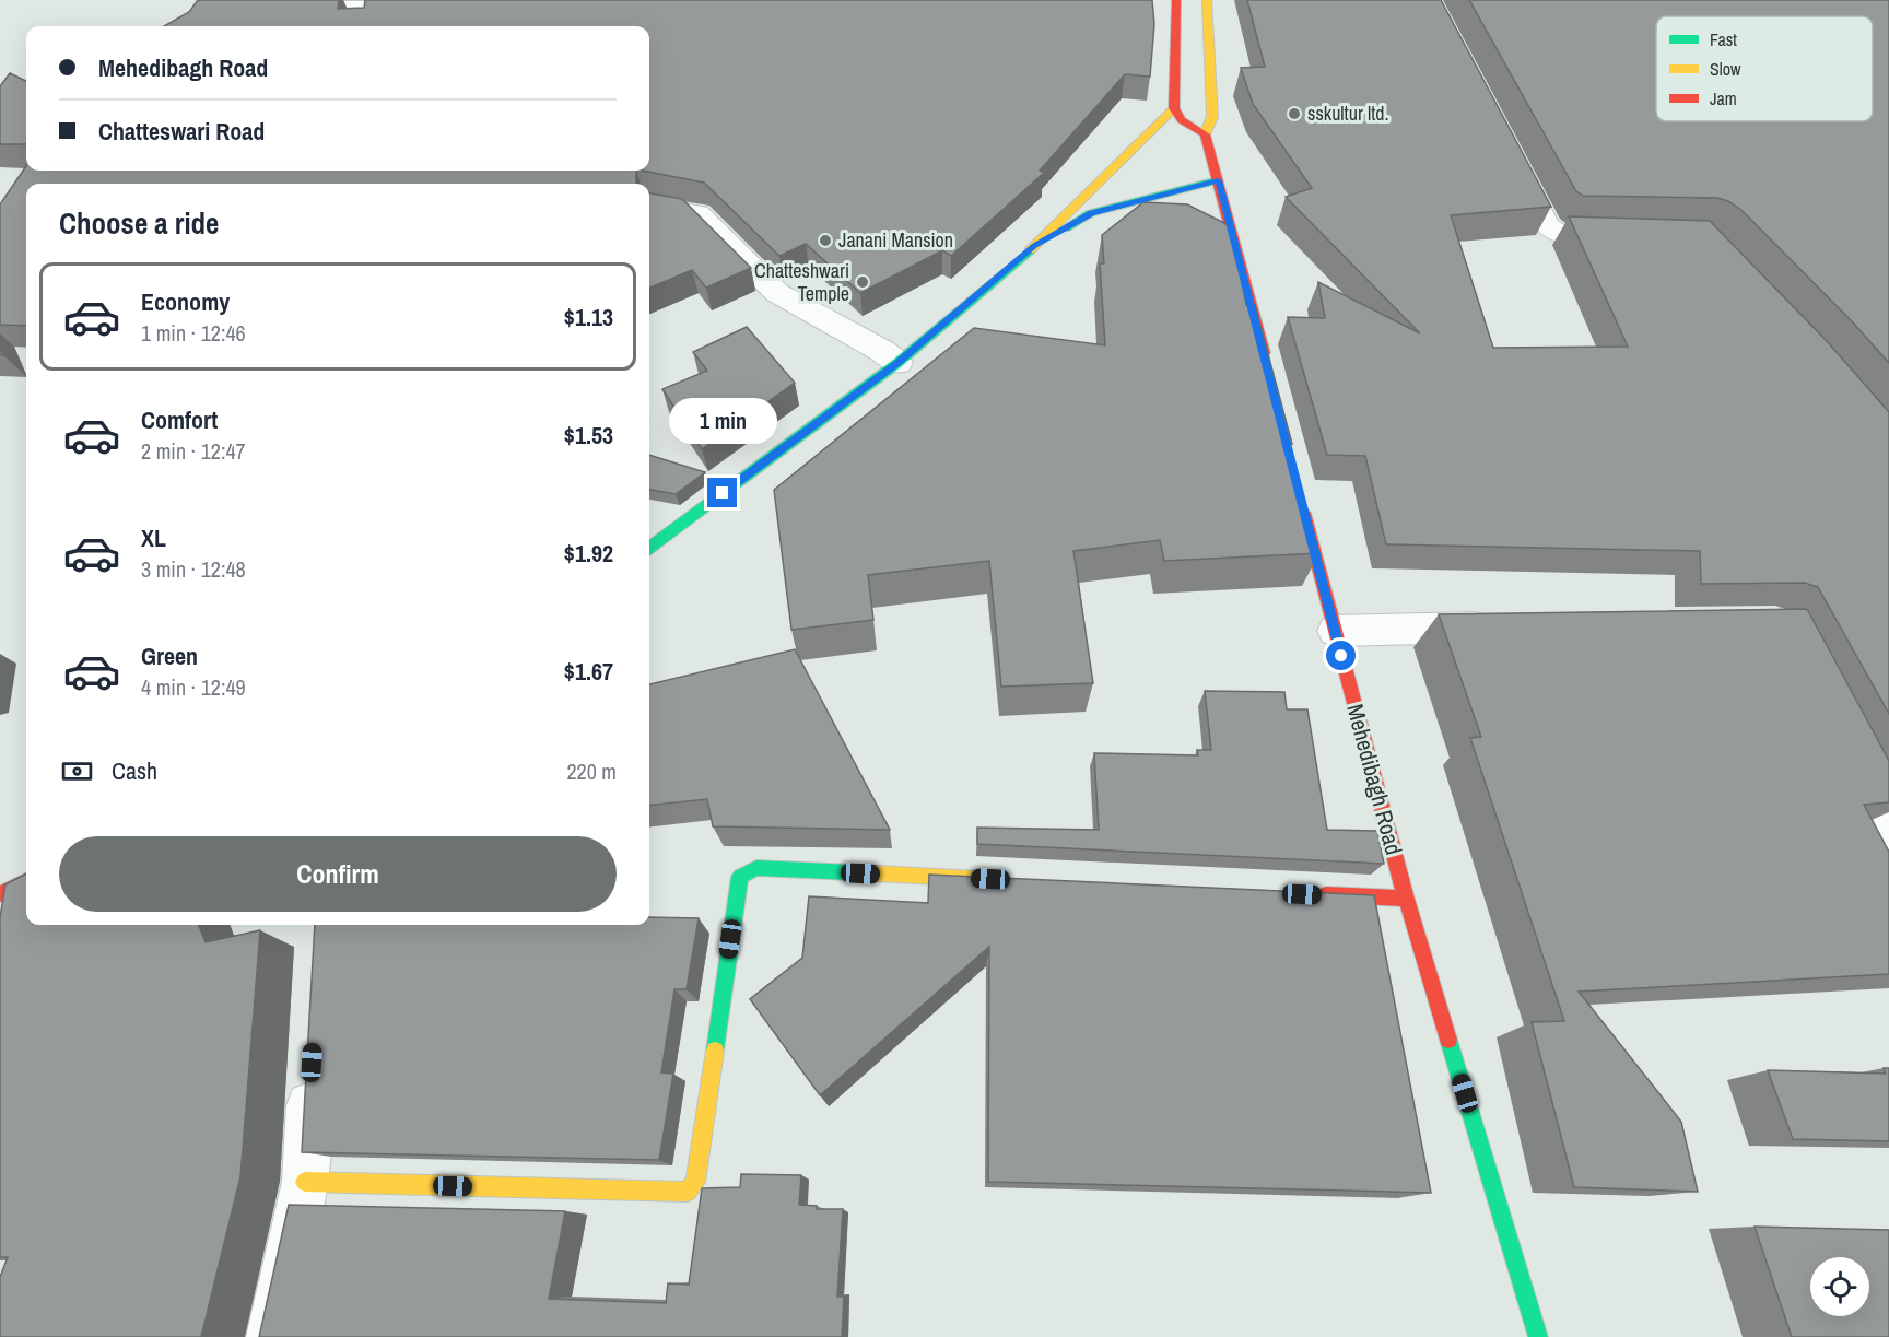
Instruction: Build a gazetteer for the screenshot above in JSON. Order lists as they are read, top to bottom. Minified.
{"streets":{"main road":["Mehedibagh Road"]},"places":["sskultur ltd.","Janani Mansion","Chatteshwari Temple"],"legend":["Fast","Slow","Jam"],"page":{"banner":["Mehedibagh Road","Chatteswari Road"],"heading":"Choose a ride","list":[{"name":"Economy","note":"1 min · 12:46","value":"$1.13"},{"name":"Comfort","note":"2 min · 12:47","value":"$1.53"},{"name":"XL","note":"3 min · 12:48","value":"$1.92"},{"name":"Green","note":"4 min · 12:49","value":"$1.67"}],"bubble":"1 min","pay":["Cash","220 m"],"buttons":"Confirm"}}
